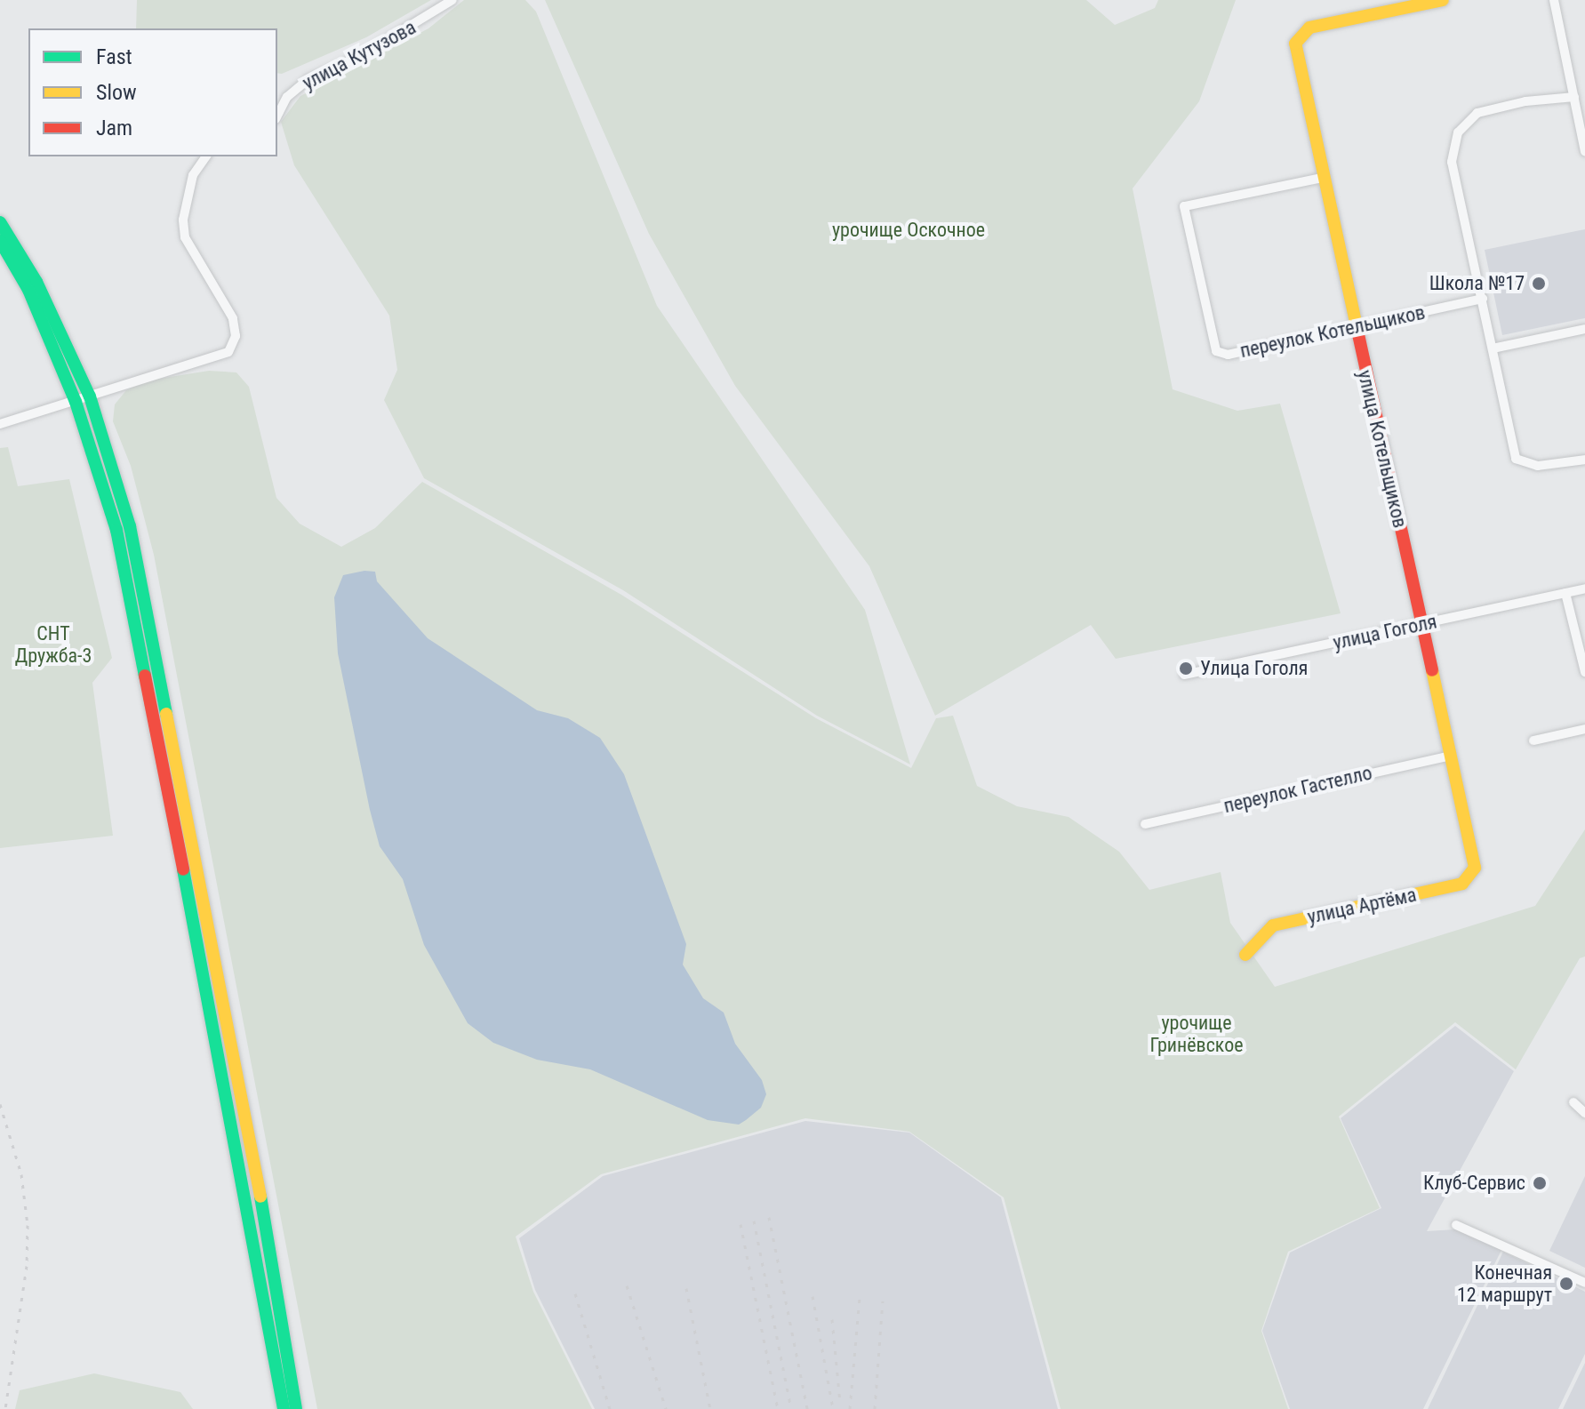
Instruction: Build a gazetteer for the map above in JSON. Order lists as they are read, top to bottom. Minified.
{"streets":{"main road":["улица Котельщиков","улица Артёма"],"street":["улица Кутузова","переулок Котельщиков","улица Гоголя","переулок Гастелло"]},"crossings":[["переулок Котельщиков","улица Котельщиков"],["улица Котельщиков","улица Гоголя"],["улица Котельщиков","переулок Гастелло"],["улица Котельщиков","улица Артёма"]],"parks":["урочище Оскочное","СНТ Дружба-3","урочище Гринёвское"],"places":["Школа №17","Улица Гоголя","Клуб-Сервис","Конечная 12 маршрут"],"legend":["Fast","Slow","Jam"]}
